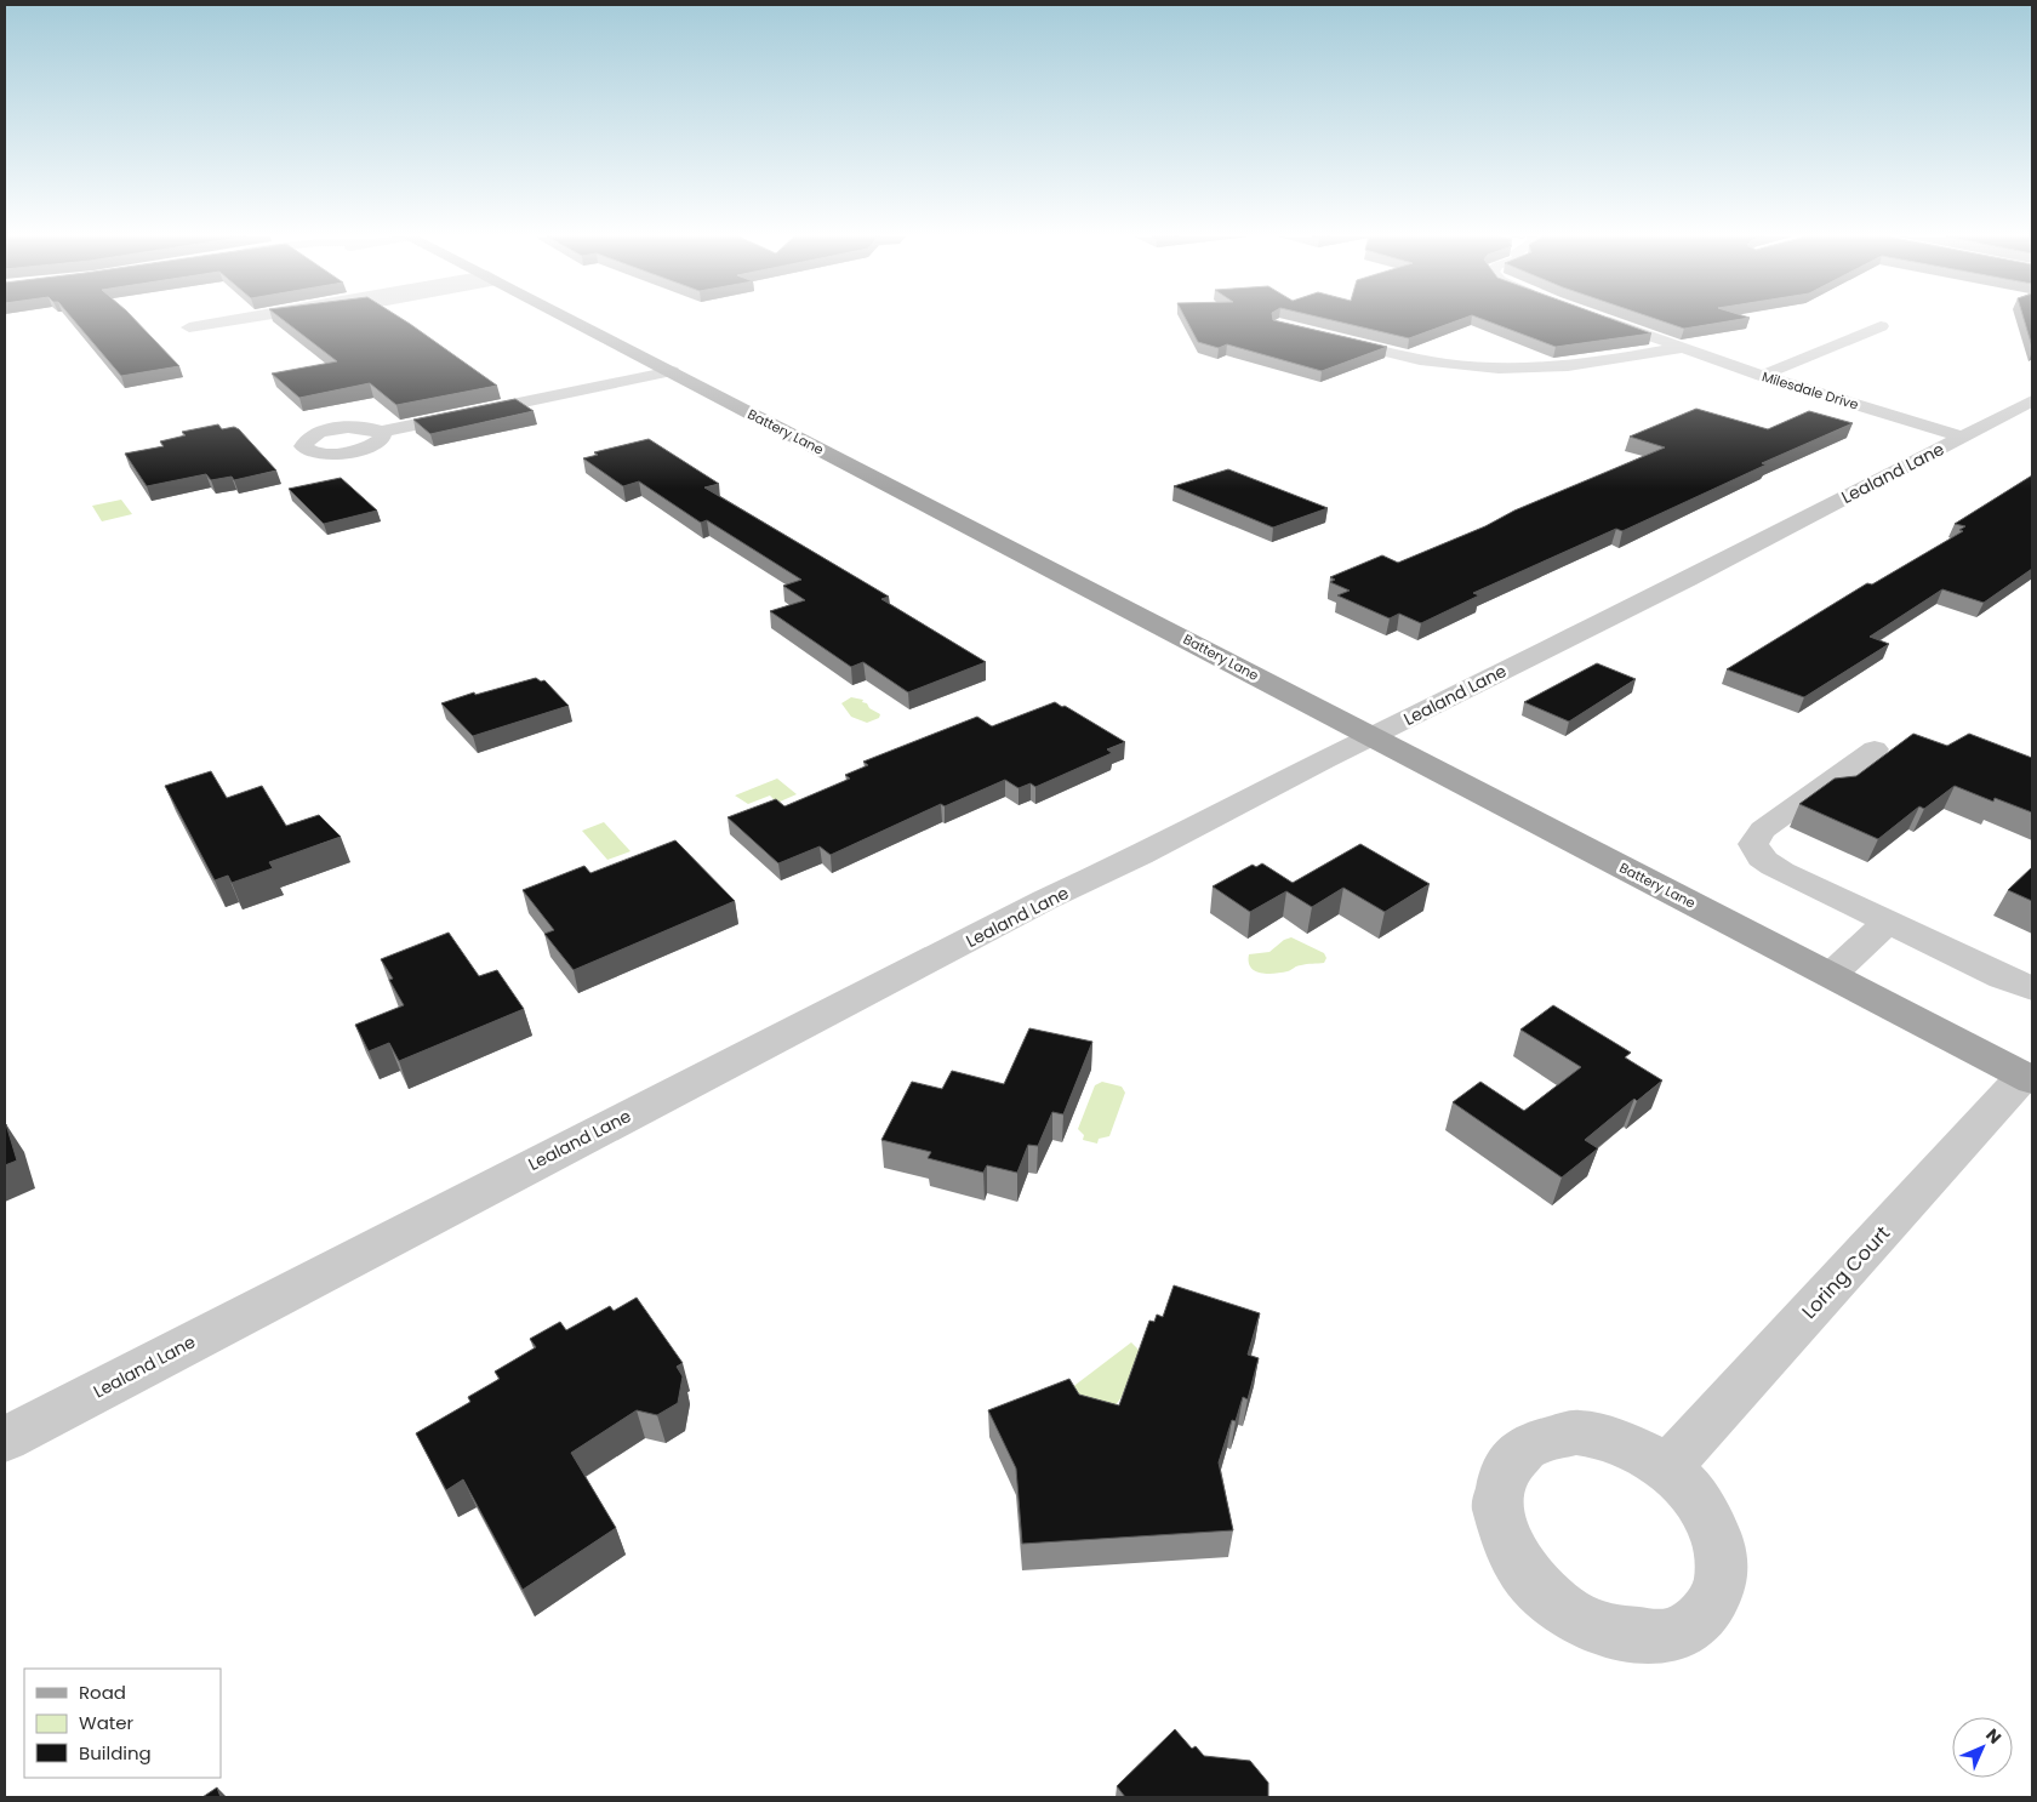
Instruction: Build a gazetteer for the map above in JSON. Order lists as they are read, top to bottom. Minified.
{"streets":{"main road":["Battery Lane"],"street":["Milesdale Drive","Lealand Lane","Loring Court"]},"crossings":[["Milesdale Drive","Lealand Lane"],["Battery Lane","Lealand Lane"],["Battery Lane","Loring Court"]],"legend":["Road","Water","Building"],"north":"top right"}
